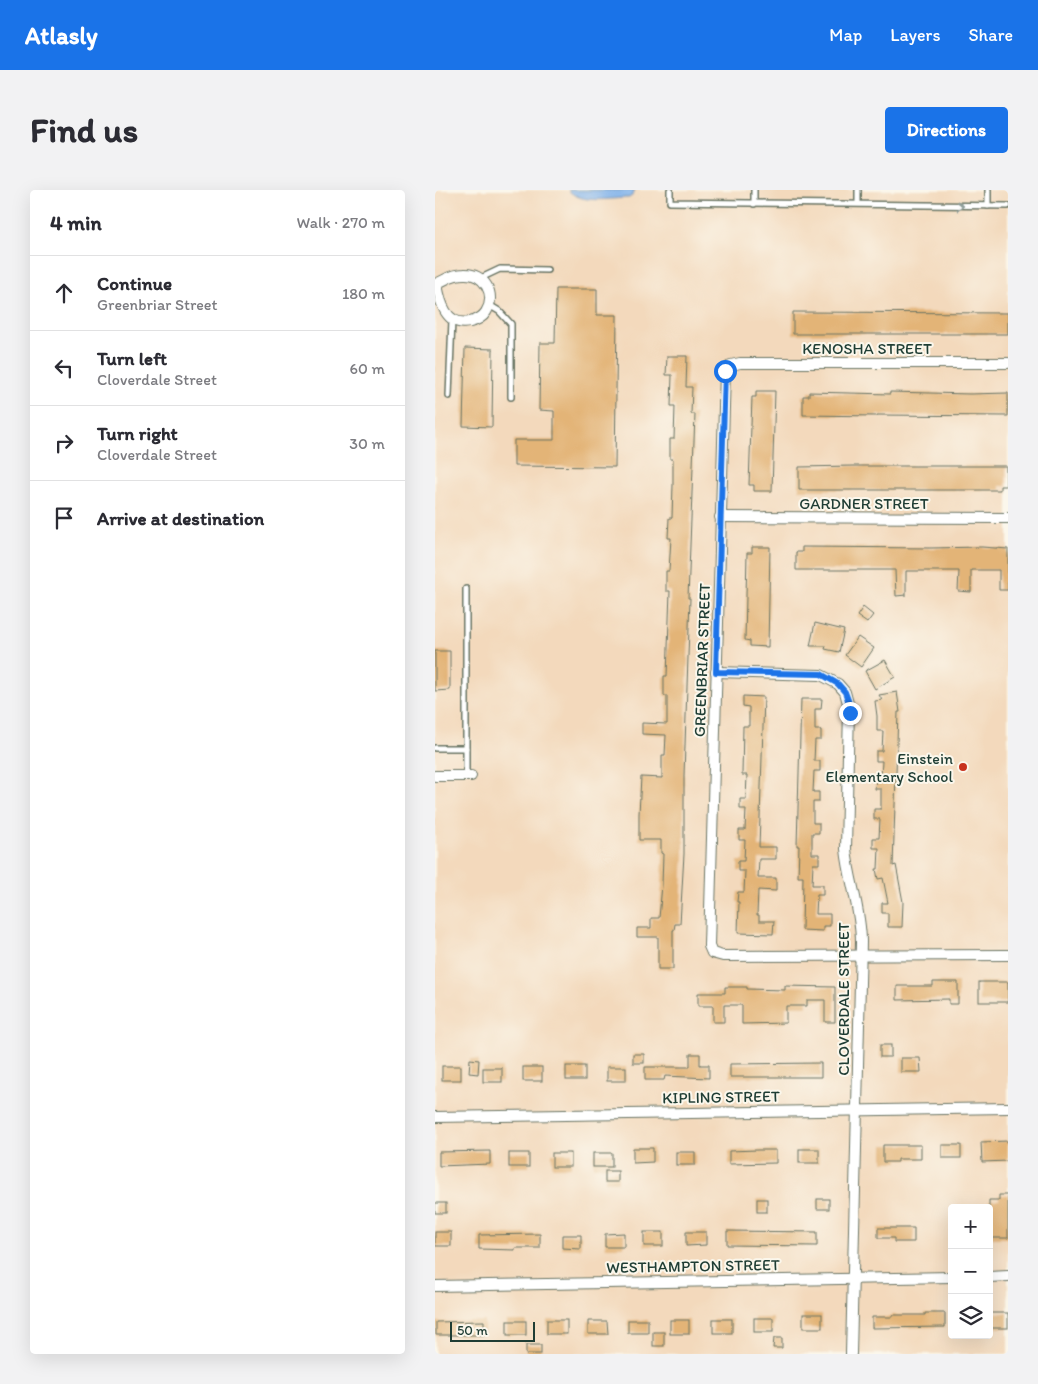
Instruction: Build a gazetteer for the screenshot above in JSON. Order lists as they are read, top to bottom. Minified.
{"streets":{"street":["KENOSHA STREET","GARDNER STREET","GREENBRIAR STREET","CLOVERDALE STREET","KIPLING STREET","WESTHAMPTON STREET"]},"crossings":[["KENOSHA STREET","GREENBRIAR STREET"],["GARDNER STREET","GREENBRIAR STREET"],["GREENBRIAR STREET","CLOVERDALE STREET"],["CLOVERDALE STREET","KIPLING STREET"],["CLOVERDALE STREET","WESTHAMPTON STREET"]],"places":["Einstein Elementary School"],"scale_bar":"50 m","page":{"header":"Atlasly","nav":["Map","Layers","Share"],"buttons":"Directions","title":"Find us","heading":["4 min","Walk · 270 m"],"list":[["Continue","Greenbriar Street","180 m"],["Turn left","Cloverdale Street","60 m"],["Turn right","Cloverdale Street","30 m"],"Arrive at destination"],"map_buttons":["+","−"],"scale":"50 m"}}
